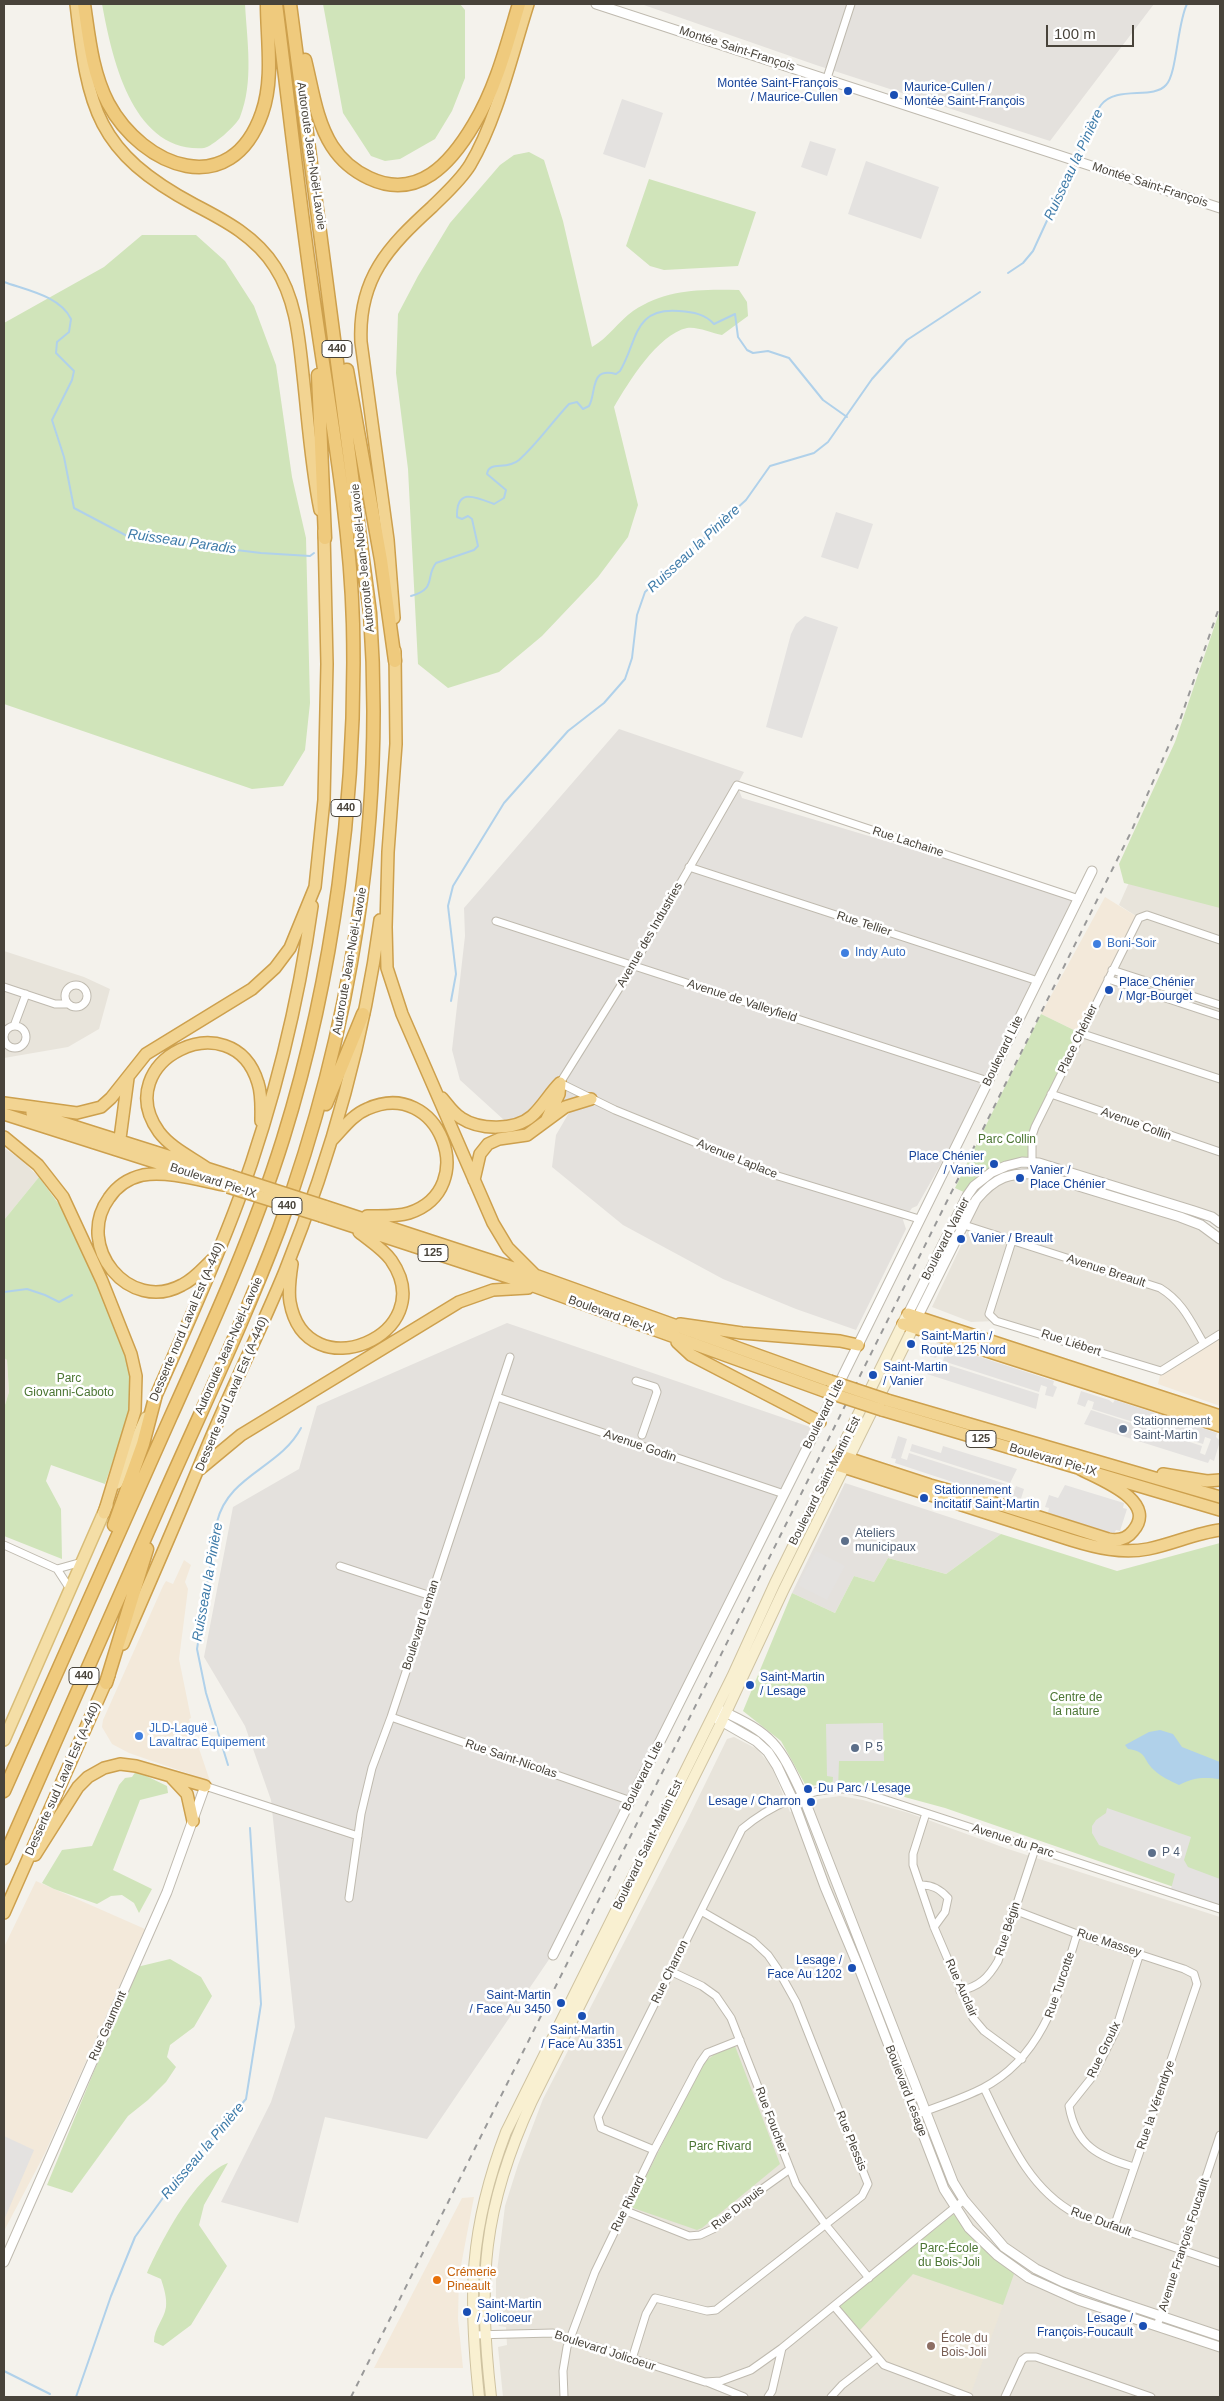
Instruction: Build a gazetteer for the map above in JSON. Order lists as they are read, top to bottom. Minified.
{"streets":{"highway":["Autoroute Jean-Noël-Lavoie","440","Boulevard Pie-IX","125","Desserte nord Laval Est (A-440)","Desserte sud Laval Est (A-440)"],"main road":["Boulevard Saint-Martin Est"],"street":["Montée Saint-François","Rue Lachaine","Rue Tellier","Avenue des Industries","Avenue de Valleyfield","Place Chénier","Boulevard Lite","Avenue Collin","Avenue Laplace","Boulevard Vanier","Avenue Breault","Rue Liébert","Avenue Godin","Boulevard Leman","Rue Saint-Nicolas","Avenue du Parc","Rue Bégin","Rue Massey","Rue Charron","Rue Turcotte","Rue Auclair","Rue Gaumont","Rue Groulx","Boulevard Lesage","Rue la Vérendrye","Rue Foucher","Rue Plessis","Rue Rivard","Rue Dupuis","Rue Dufault","Avenue François Foucault","Boulevard Jolicoeur"]},"crossings":[["Rue Lachaine","Avenue des Industries"],["Rue Lachaine","Boulevard Lite"],["Rue Tellier","Avenue des Industries"],["Rue Tellier","Boulevard Lite"],["Avenue des Industries","Avenue de Valleyfield"],["Avenue des Industries","Avenue Laplace"],["Avenue de Valleyfield","Boulevard Lite"],["Place Chénier","Avenue Collin"],["Place Chénier","Boulevard Vanier"],["Boulevard Lite","Avenue Laplace"],["Boulevard Lite","Avenue Godin"],["Boulevard Lite","Rue Saint-Nicolas"],["Boulevard Vanier","Avenue Breault"],["Boulevard Vanier","Boulevard Saint-Martin Est"],["Avenue Breault","Rue Liébert"],["Avenue Godin","Boulevard Leman"],["Boulevard Saint-Martin Est","Boulevard Lesage"],["Boulevard Saint-Martin Est","Boulevard Jolicoeur"],["Boulevard Leman","Rue Saint-Nicolas"],["Avenue du Parc","Rue Bégin"],["Avenue du Parc","Rue Charron"],["Avenue du Parc","Rue Auclair"],["Avenue du Parc","Boulevard Lesage"],["Rue Bégin","Rue Massey"],["Rue Bégin","Rue Auclair"],["Rue Massey","Rue Turcotte"],["Rue Massey","Rue Groulx"],["Rue Massey","Rue la Vérendrye"],["Rue Charron","Boulevard Lesage"],["Rue Charron","Rue Foucher"],["Rue Charron","Rue Plessis"],["Rue Charron","Rue Rivard"],["Rue Turcotte","Rue Auclair"],["Rue Turcotte","Boulevard Lesage"],["Rue Turcotte","Rue Dufault"],["Rue Groulx","Rue la Vérendrye"],["Boulevard Lesage","Avenue François Foucault"],["Boulevard Lesage","Boulevard Jolicoeur"],["Rue la Vérendrye","Rue Dufault"],["Rue Foucher","Rue Plessis"],["Rue Foucher","Rue Rivard"],["Rue Foucher","Rue Dupuis"],["Rue Foucher","Boulevard Jolicoeur"],["Rue Plessis","Boulevard Jolicoeur"],["Rue Rivard","Rue Dupuis"],["Rue Rivard","Boulevard Jolicoeur"],["Rue Dufault","Avenue François Foucault"]],"water":["Ruisseau la Pinière","Ruisseau Paradis"],"parks":["Parc Collin","Parc Giovanni-Caboto","Centre de la nature","Parc Rivard","Parc-École du Bois-Joli"],"places":["Montée Saint-François / Maurice-Cullen","Maurice-Cullen / Montée Saint-François","Boni-Soir","Indy Auto","Place Chénier / Mgr-Bourget","Place Chénier / Vanier","Vanier / Place Chénier","Vanier / Breault","Saint-Martin / Route 125 Nord","Saint-Martin / Vanier","Stationnement Saint-Martin","Stationnement incitatif Saint-Martin","Ateliers municipaux","Saint-Martin / Lesage","JLD-Laguë - Lavaltrac Equipement","P 5","Du Parc / Lesage","Lesage / Charron","P 4","Lesage / Face Au 1202","Saint-Martin / Face Au 3450","Saint-Martin / Face Au 3351","Crémerie Pineault","Saint-Martin / Jolicoeur","Lesage / François-Foucault","École du Bois-Joli"],"scale_bar":"100 m"}
